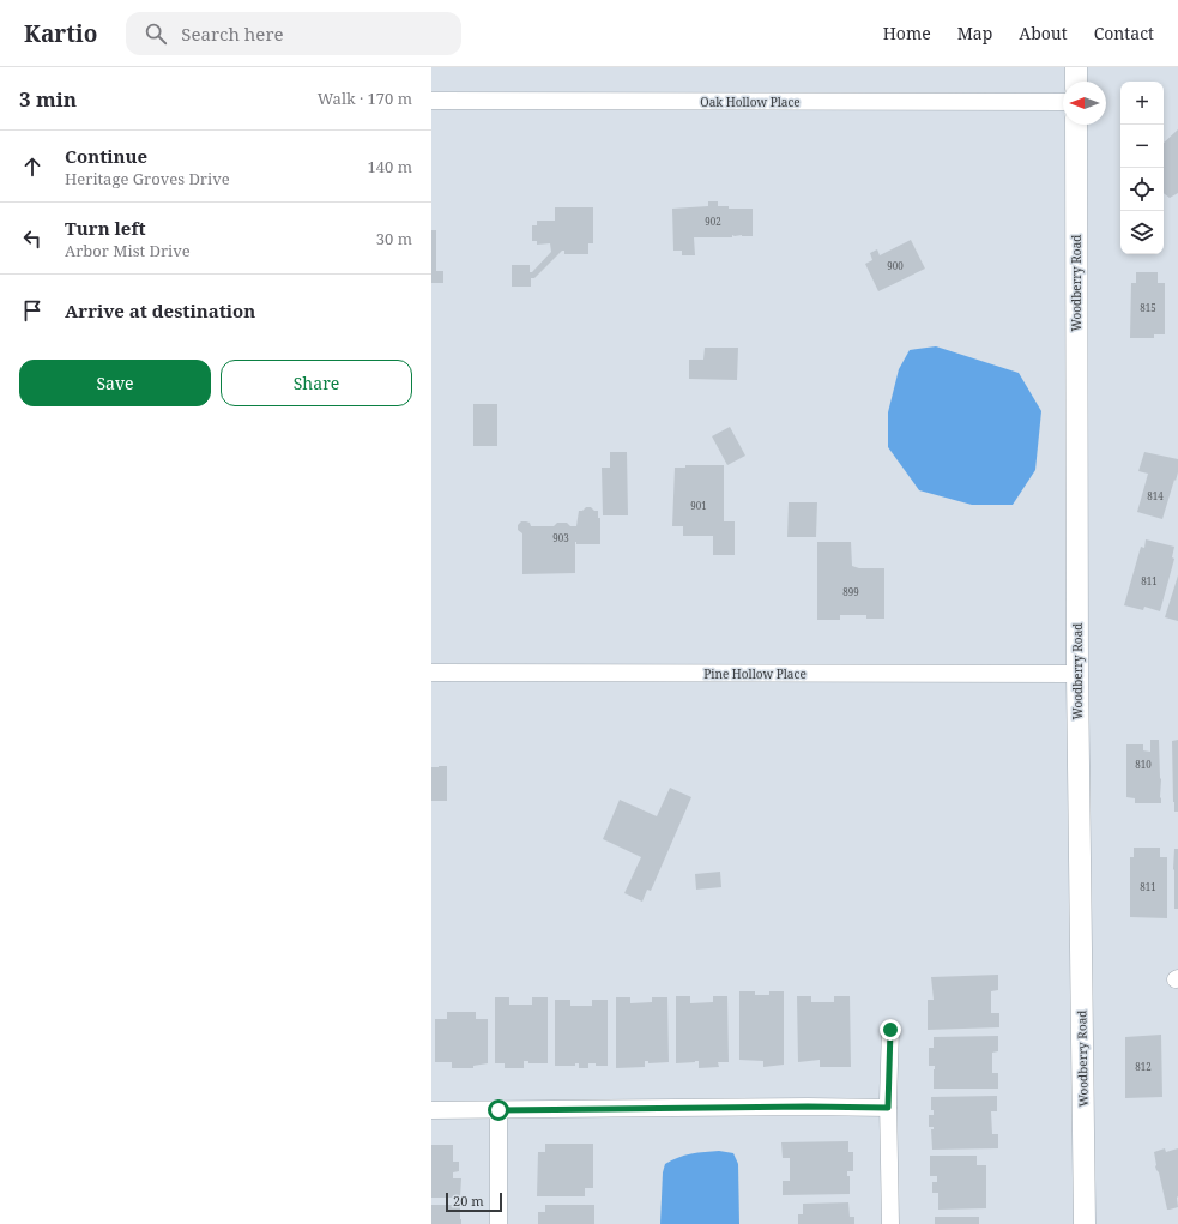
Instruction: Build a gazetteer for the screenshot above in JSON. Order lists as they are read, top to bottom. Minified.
{"streets":{"street":["Oak Hollow Place","Woodberry Road","Pine Hollow Place"]},"crossings":[["Woodberry Road","Pine Hollow Place"]],"house_numbers":["902","900","815","814","901","903","811","899","810","811","812"],"scale_bar":"20 m","north":"left","page":{"header":"Kartio","search":"Search here","nav":["Home","Map","About","Contact"],"heading":["3 min","Walk · 170 m"],"map_buttons":["+","−"],"list":[["Continue","Heritage Groves Drive","140 m"],["Turn left","Arbor Mist Drive","30 m"],"Arrive at destination"],"buttons":["Save","Share"],"scale":"20 m"}}
